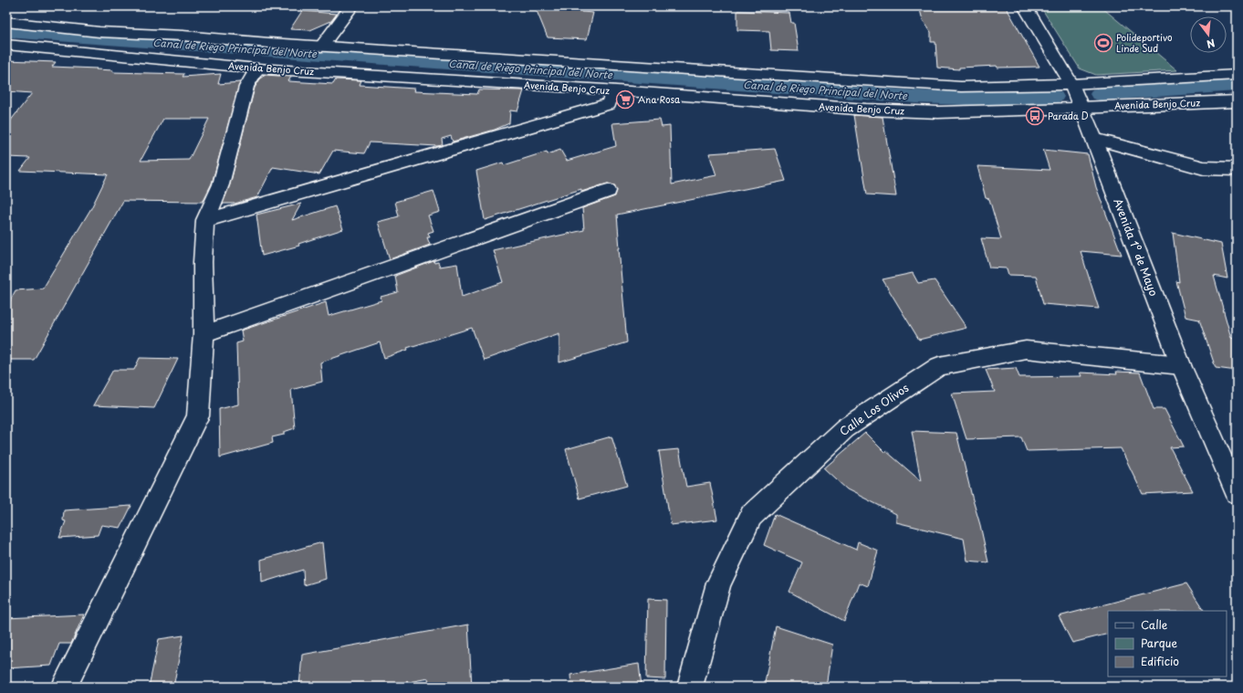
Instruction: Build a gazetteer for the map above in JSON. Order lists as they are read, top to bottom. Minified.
{"streets":{"main road":["Avenida Benjo Cruz","Avenida 1º de Mayo","Calle Los Olivos"]},"crossings":[["Avenida Benjo Cruz","Avenida 1º de Mayo"],["Avenida 1º de Mayo","Calle Los Olivos"]],"water":["Canal de Riego Principal del Norte"],"places":{"sports":["Polideportivo Linde Sud"],"supermarket":["Ana Rosa"],"bus stop":["Parada D"]},"legend":["Calle","Parque","Edificio"],"north":"bottom"}
